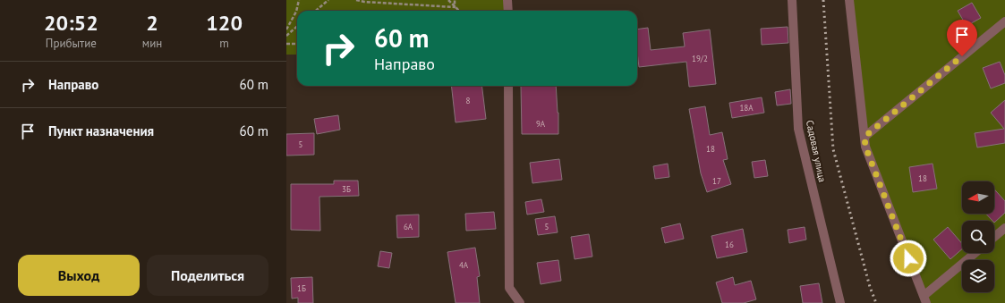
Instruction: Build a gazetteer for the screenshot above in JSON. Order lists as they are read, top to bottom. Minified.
{"streets":{"street":["Садовая улица"]},"house_numbers":["19/2","8","18А","9А","5","18","18","17","3Б","6А","5","16","4А","1Б"],"north":"left","page":{"eta":["20:52","Прибытие","2","мин","120","m"],"turn":["60 m","Направо"],"list":[{"name":"Направо","value":"60 m"},{"name":"Пункт назначения","value":"60 m"}],"buttons":["Выход","Поделиться"]}}
